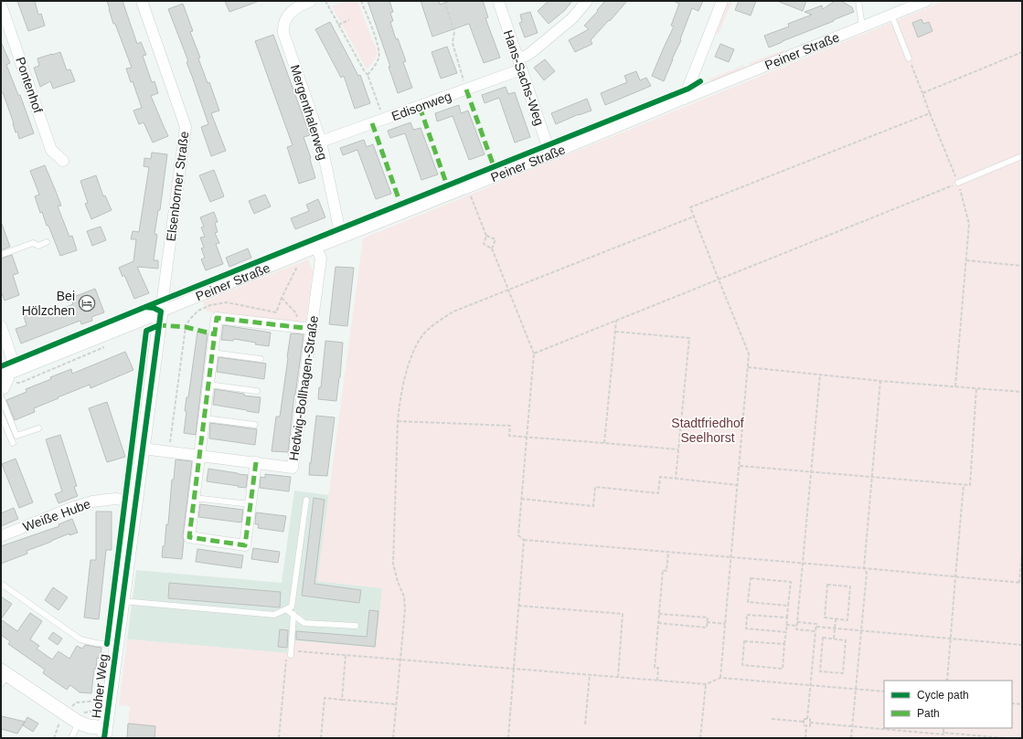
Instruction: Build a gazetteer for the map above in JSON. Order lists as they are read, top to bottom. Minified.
{"streets":{"street":["Peiner Straße","Hans-Sachs-Weg","Pontenhof","Edisonweg","Mergenthalerweg","Elsenborner Straße","Hedwig-Bollhagen-Straße","Weiße Hube","Hoher Weg"]},"crossings":[["Peiner Straße","Hans-Sachs-Weg"],["Peiner Straße","Mergenthalerweg"],["Peiner Straße","Elsenborner Straße"],["Peiner Straße","Hedwig-Bollhagen-Straße"],["Peiner Straße","Hoher Weg"],["Hans-Sachs-Weg","Edisonweg"],["Edisonweg","Mergenthalerweg"],["Elsenborner Straße","Hoher Weg"],["Hedwig-Bollhagen-Straße","Hoher Weg"],["Weiße Hube","Hoher Weg"]],"parks":["Stadtfriedhof Seelhorst"],"places":{"hotel":["Bei Hölzchen"]},"legend":["Cycle path","Path"]}
